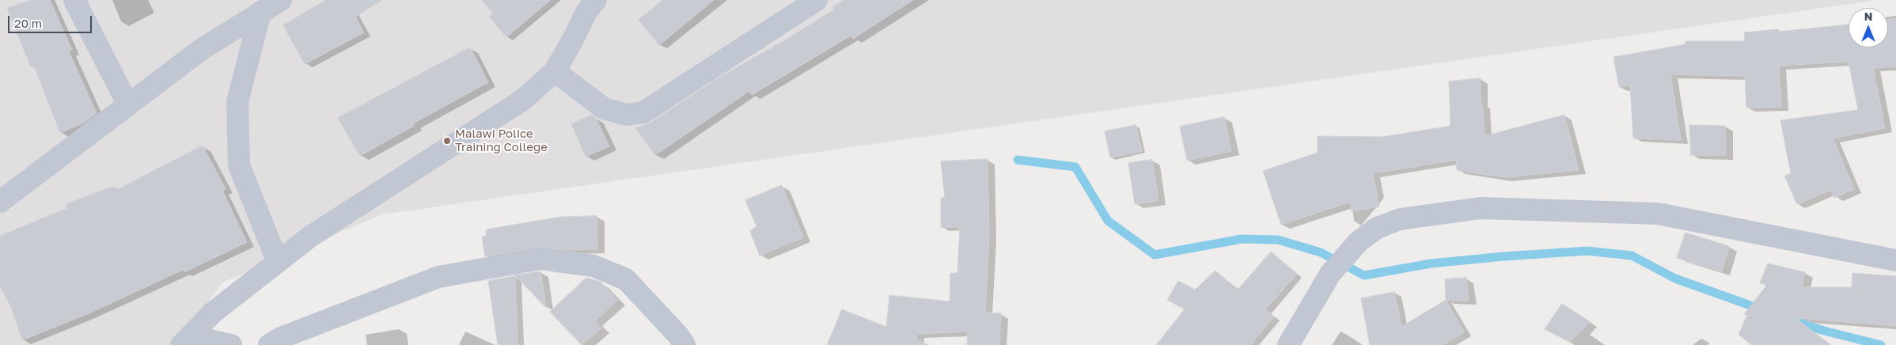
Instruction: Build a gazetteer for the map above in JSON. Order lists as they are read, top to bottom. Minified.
{"places":["Malawi Police Training College"],"scale_bar":"20 m","north":"top"}
